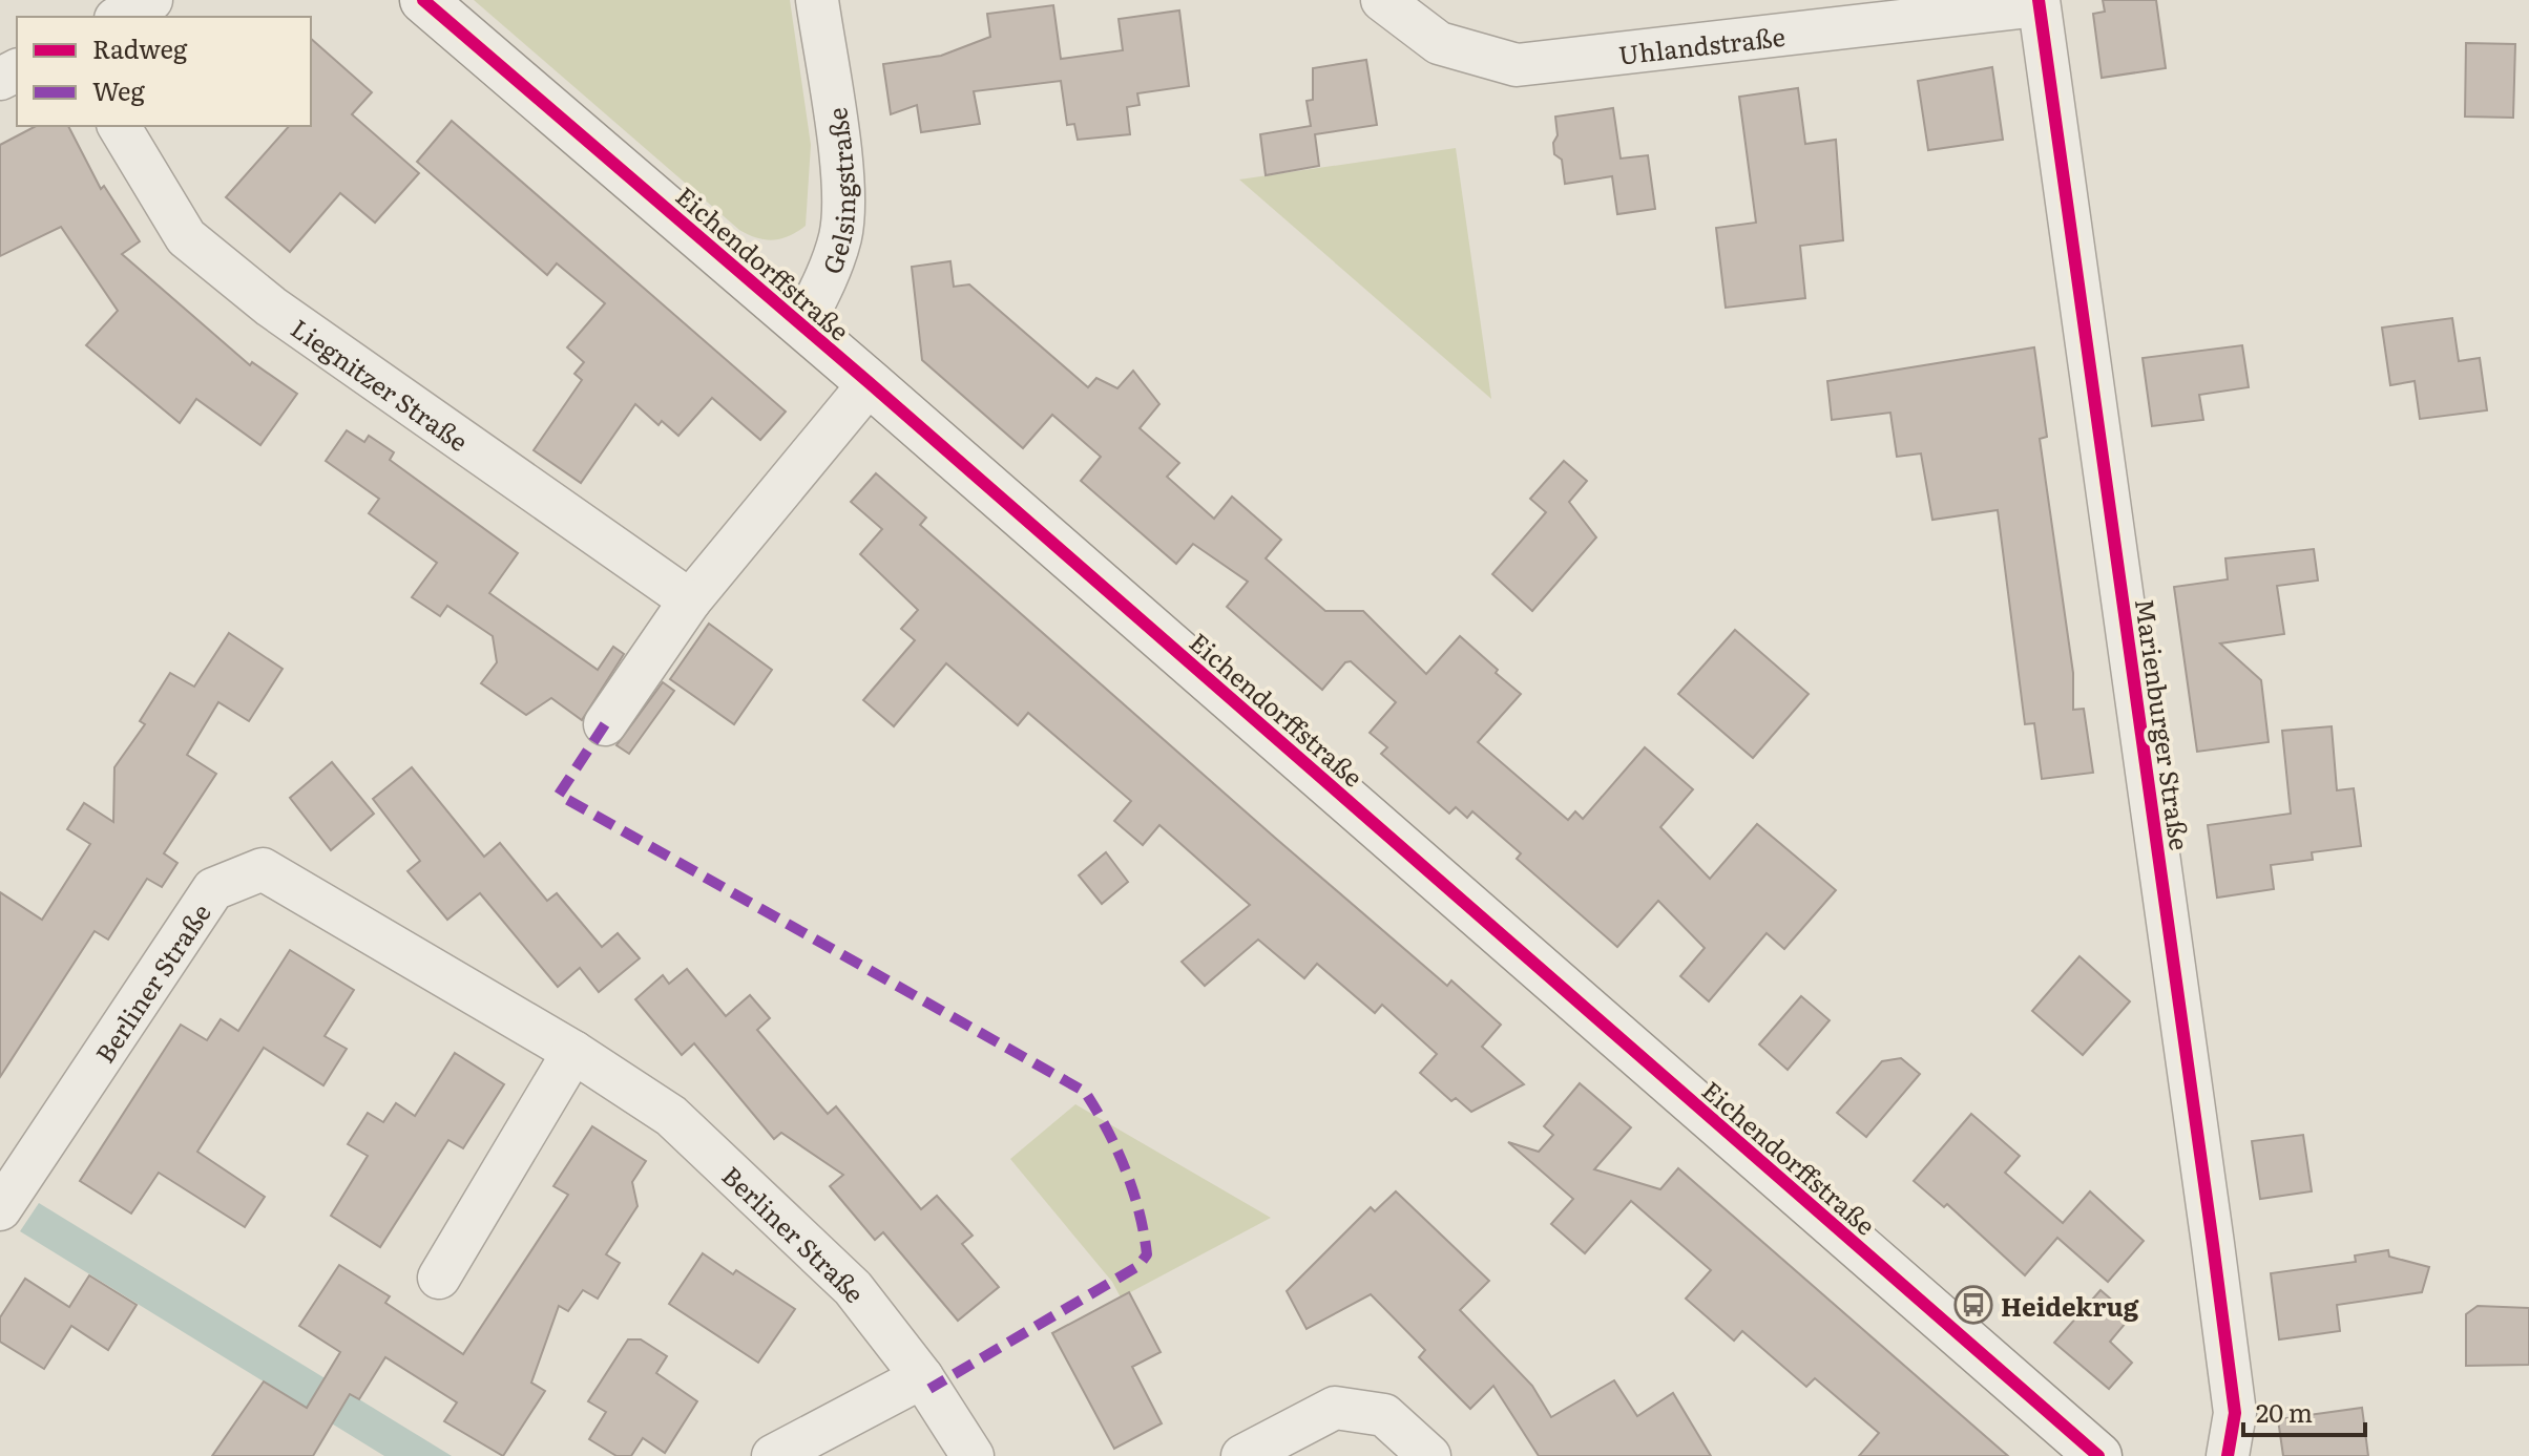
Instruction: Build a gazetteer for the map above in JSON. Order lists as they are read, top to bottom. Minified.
{"streets":{"street":["Uhlandstraße","Gelsingstraße","Eichendorffstraße","Liegnitzer Straße","Marienburger Straße","Berliner Straße"]},"crossings":[["Uhlandstraße","Marienburger Straße"],["Gelsingstraße","Eichendorffstraße"]],"places":{"bus stop":["Heidekrug"]},"legend":["Radweg","Weg"],"scale_bar":"20 m"}
